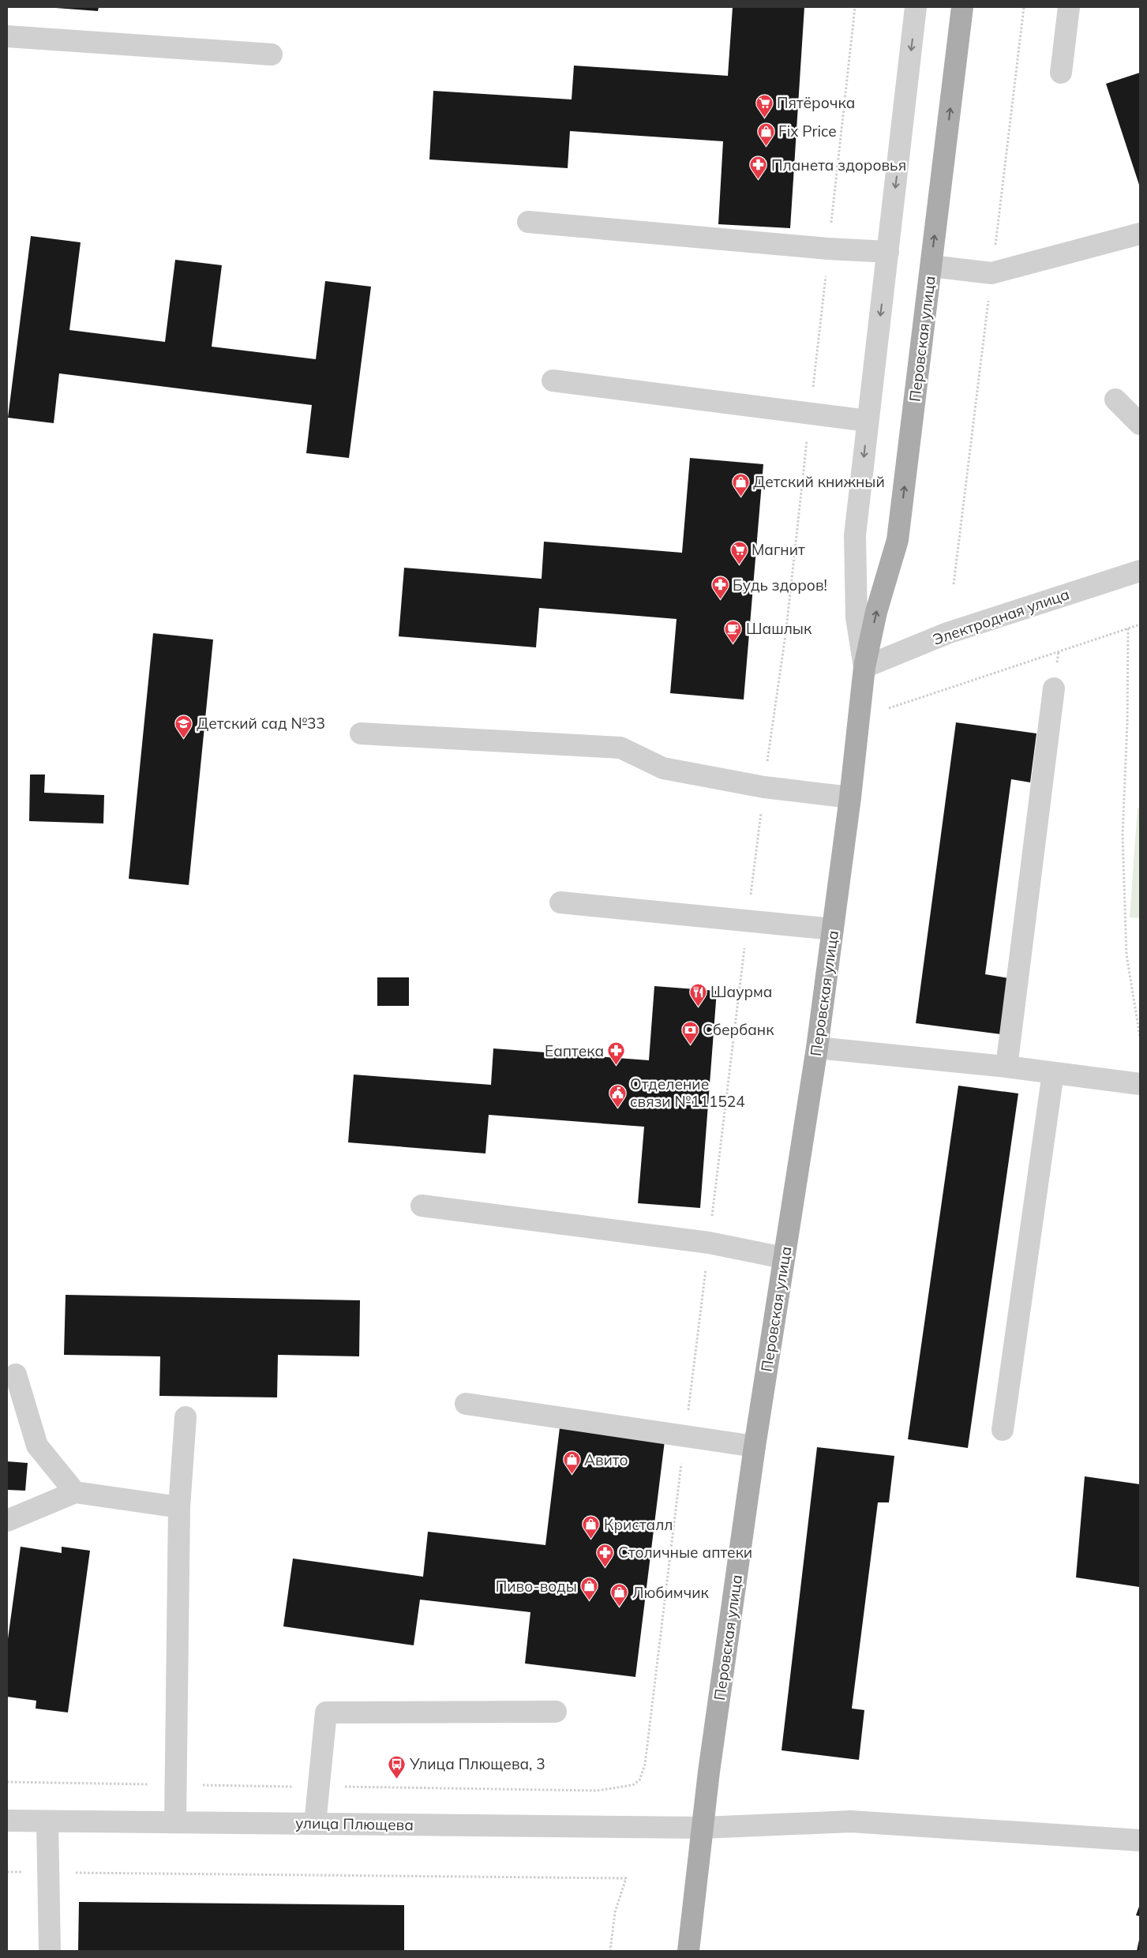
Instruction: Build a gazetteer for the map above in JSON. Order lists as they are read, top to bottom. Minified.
{"streets":{"main road":["Перовская улица"],"street":["Электродная улица","улица Плющева"]},"crossings":[["Перовская улица","Электродная улица"],["Перовская улица","улица Плющева"]],"places":{"supermarket":["Пятёрочка","Магнит"],"shop":["Fix Price","Детский книжный","Авито","Кристалл","Пиво-воды","Любимчик"],"pharmacy":["Планета здоровья","Будь здоров!","Еаптека","Столичные аптеки"],"cafe":["Шашлык"],"school or university":["Детский сад №33"],"restaurant":["Шаурма"],"bank":["Сбербанк"],"public building":["Отделение связи №111524"],"bus stop":["Улица Плющева, 3"]}}
